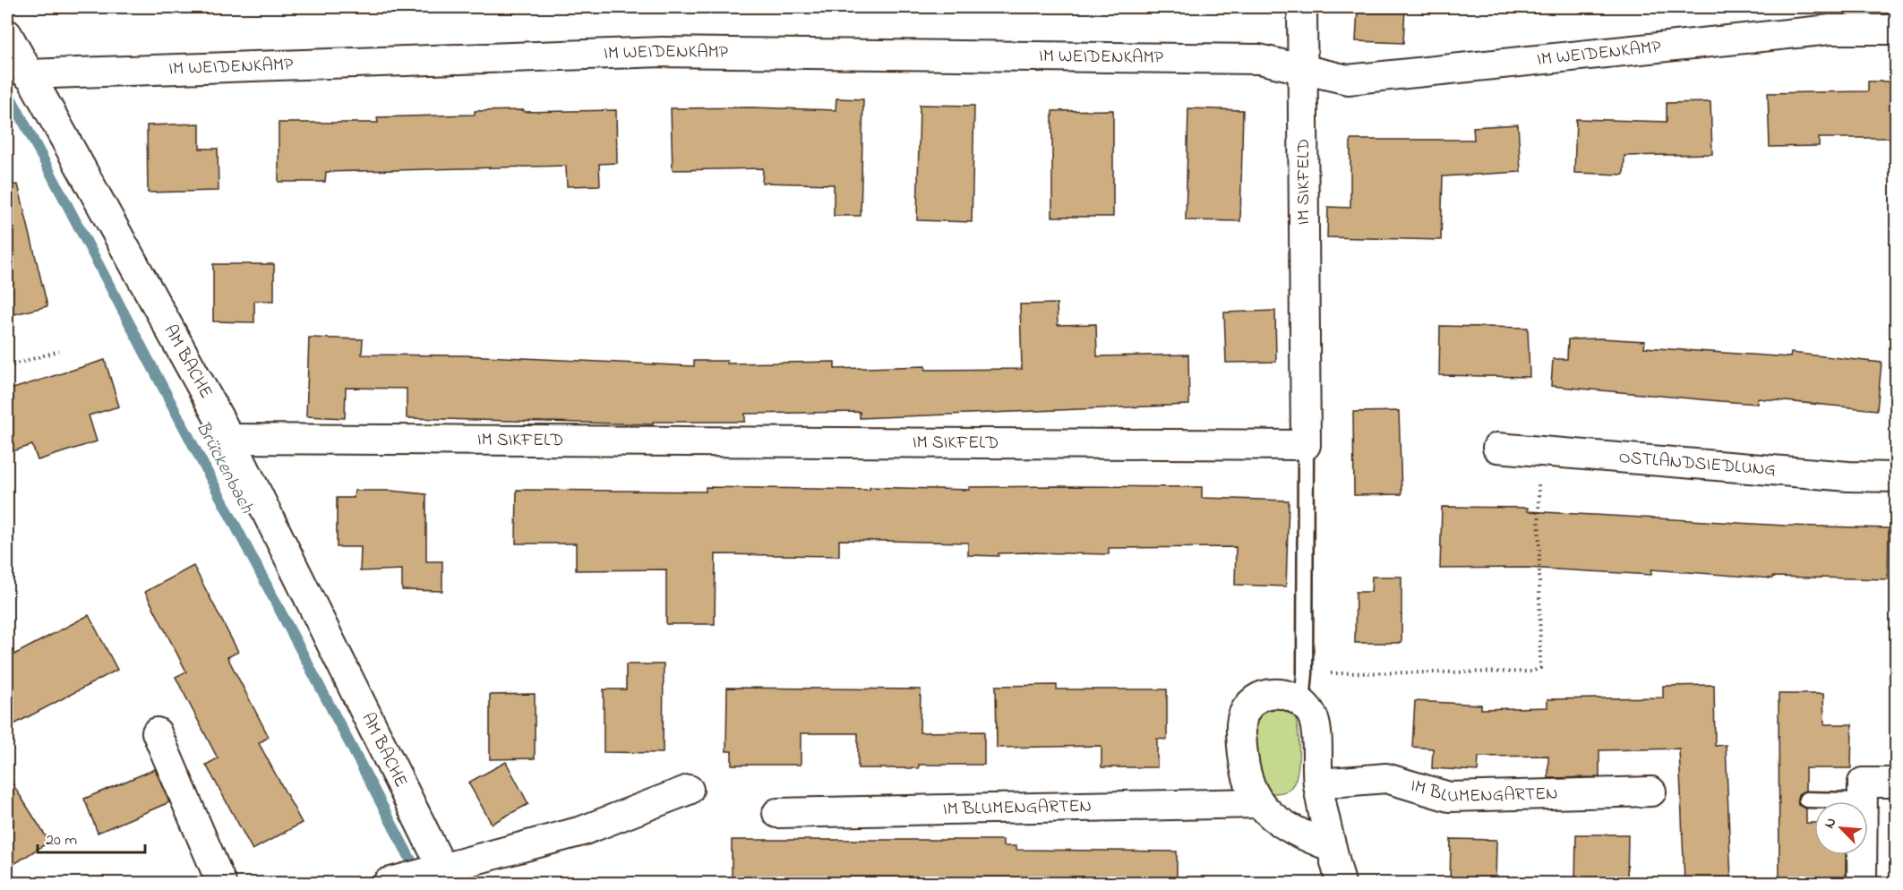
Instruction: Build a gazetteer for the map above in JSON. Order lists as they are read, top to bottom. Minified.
{"streets":{"street":["IM WEIDENKAMP","IM SIKFELD","AM BACHE","OSTLANDSIEDLUNG","IM BLUMENGARTEN"]},"crossings":[["IM WEIDENKAMP","IM SIKFELD"],["IM WEIDENKAMP","AM BACHE"],["IM SIKFELD","AM BACHE"]],"water":["Brückenbach"],"scale_bar":"20 m","north":"top left"}
